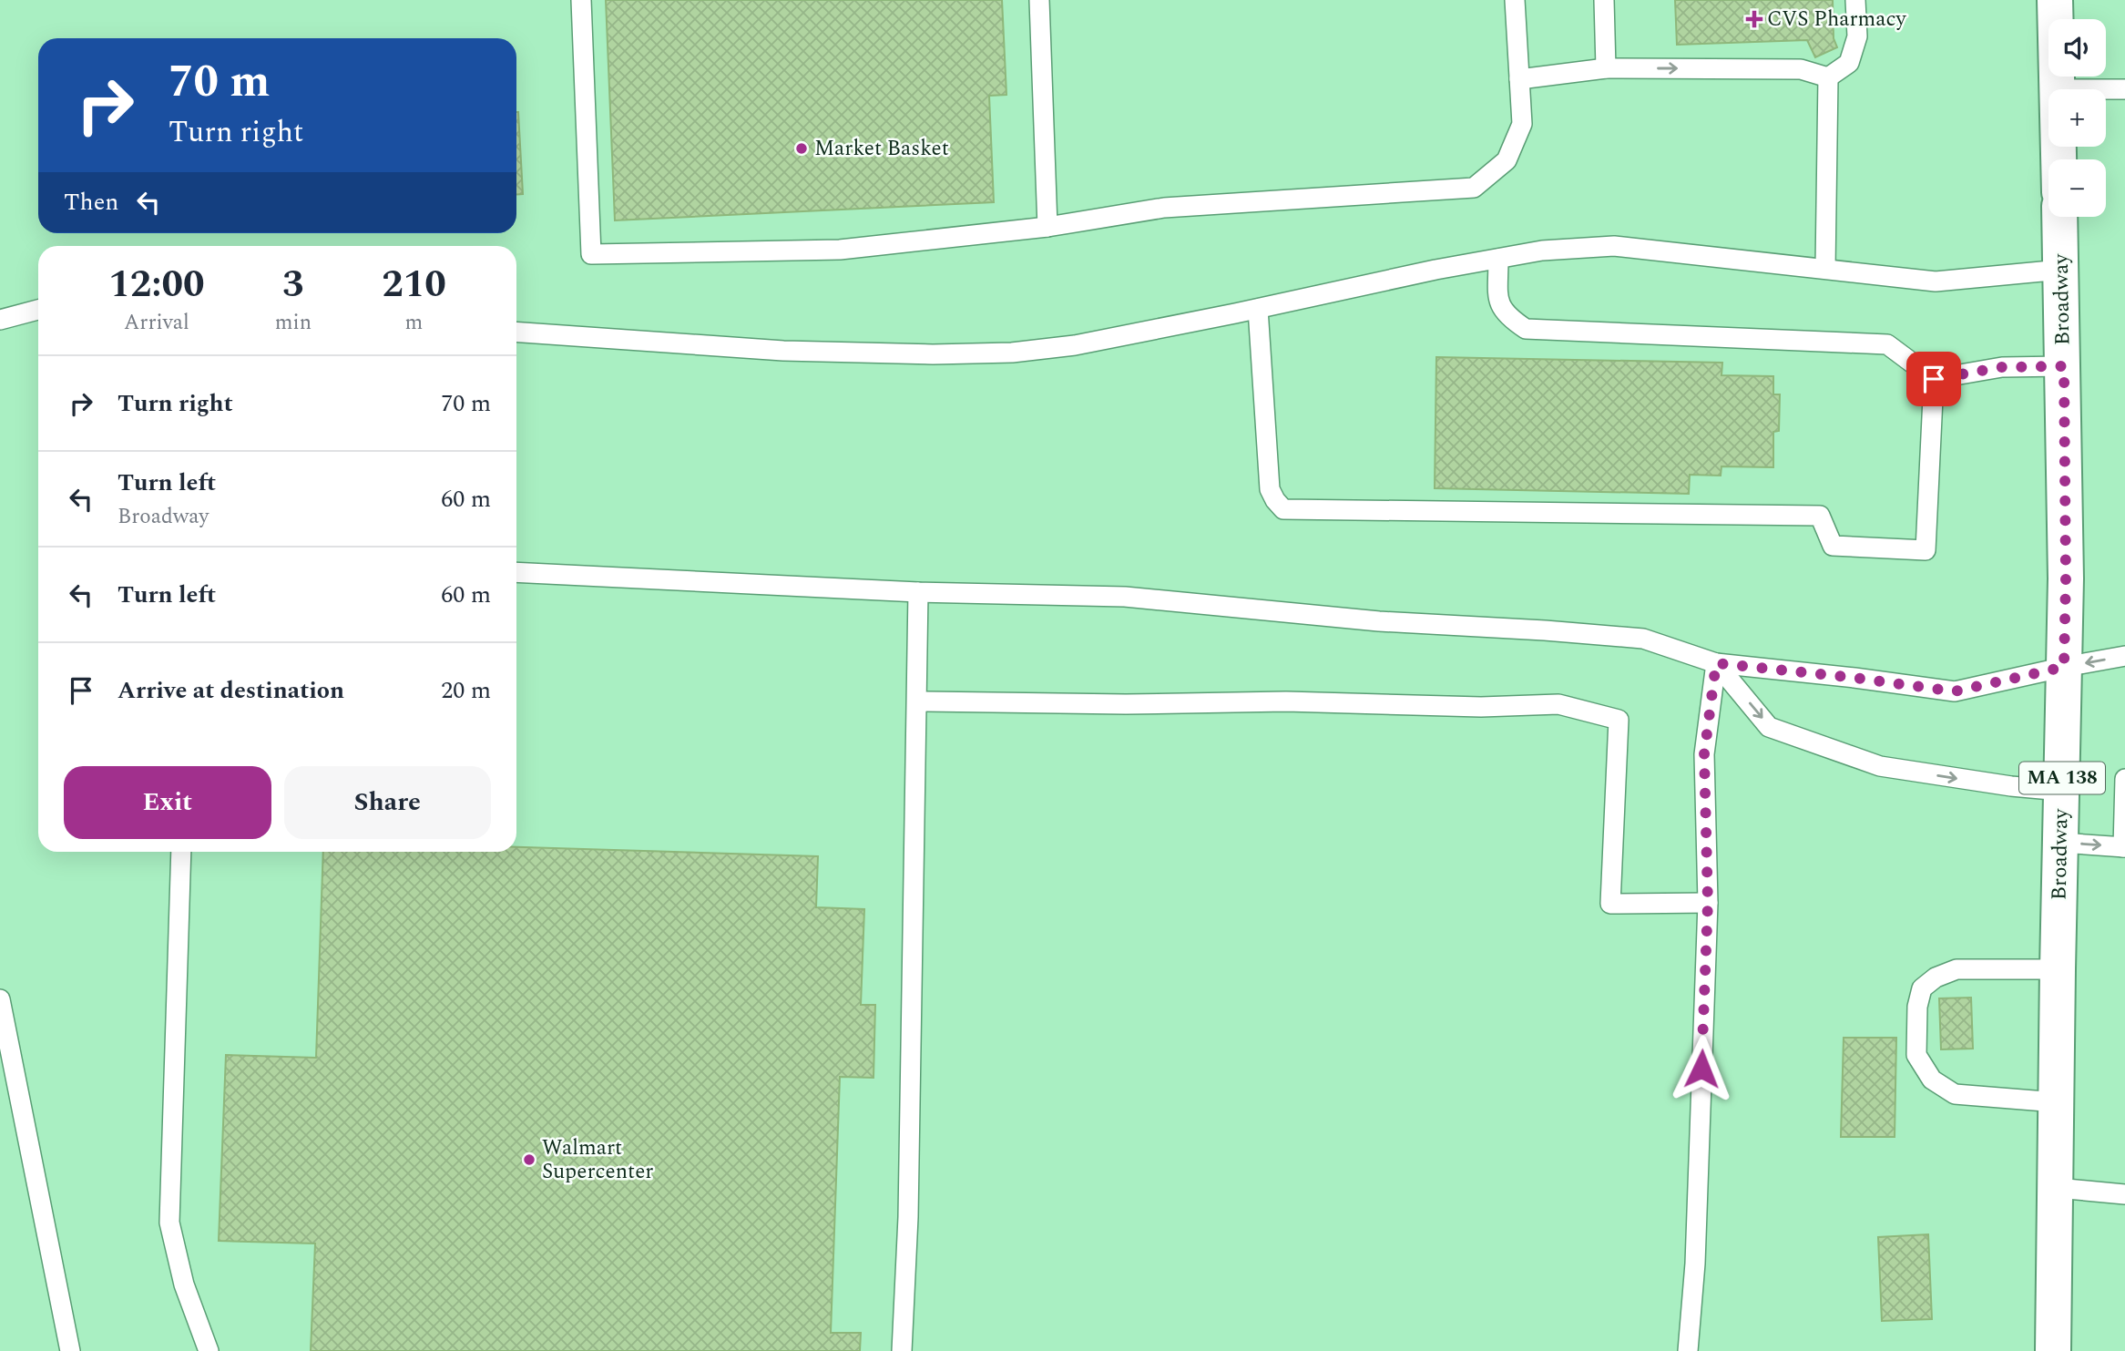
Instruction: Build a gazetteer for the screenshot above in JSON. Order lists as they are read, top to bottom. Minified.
{"streets":{"main road":["Broadway","MA 138"]},"places":{"health":["CVS Pharmacy"],"other":["Market Basket","Walmart Supercenter"]},"page":{"map_buttons":["+","−"],"turn":["70 m","Turn right"],"then":"Then","eta":["12:00","Arrival","3","min","210","m"],"list":[{"name":"Turn right","value":"70 m"},{"name":"Turn left","note":"Broadway","value":"60 m"},{"name":"Turn left","value":"60 m"},{"name":"Arrive at destination","value":"20 m"}],"buttons":["Exit","Share"]}}
